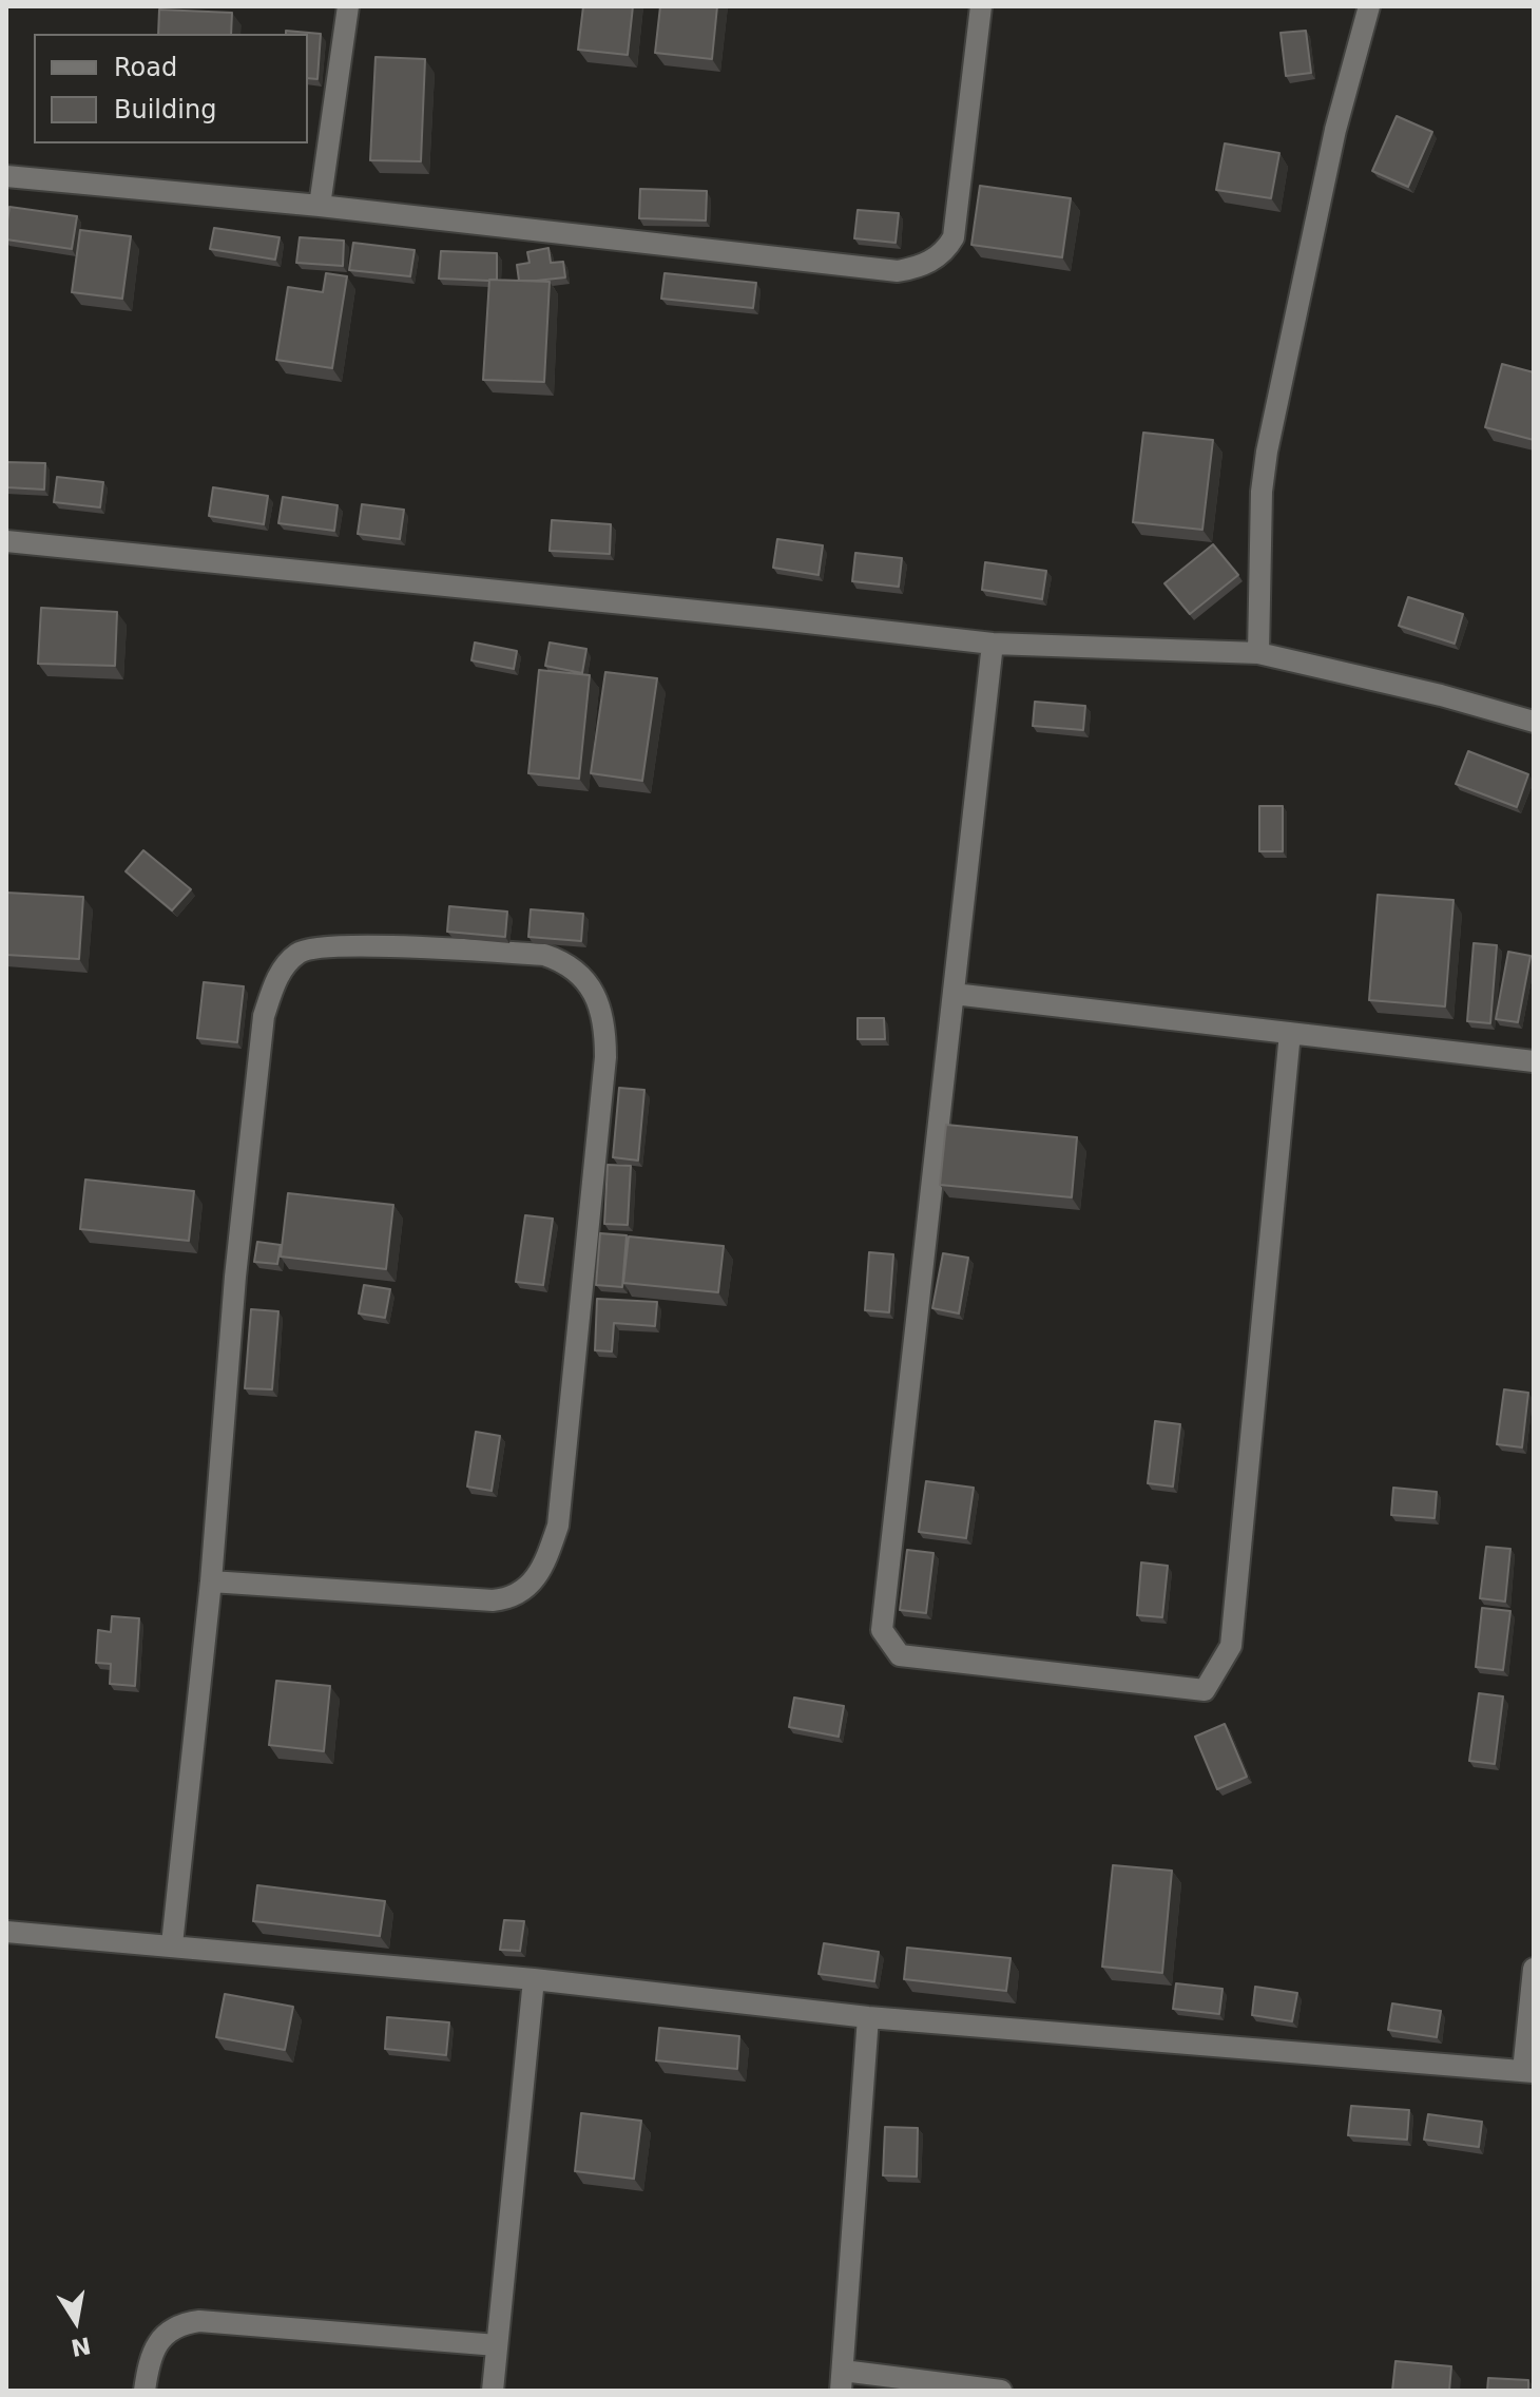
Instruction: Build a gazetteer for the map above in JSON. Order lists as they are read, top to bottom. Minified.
{"legend":["Road","Building"],"north":"bottom"}
